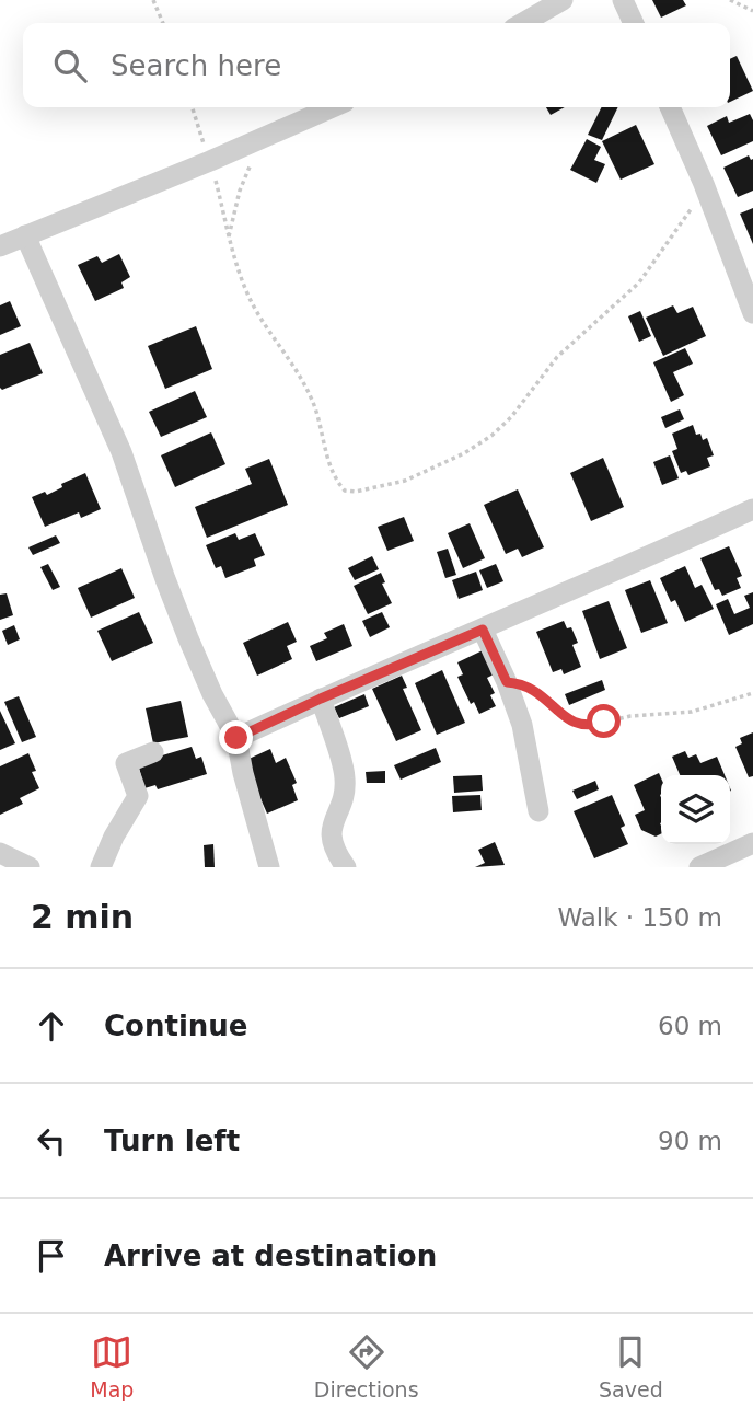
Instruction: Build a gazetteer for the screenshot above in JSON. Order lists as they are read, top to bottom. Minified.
{"page":{"search":"Search here","heading":["2 min","Walk · 150 m"],"list":[["Continue","60 m"],["Turn left","90 m"],"Arrive at destination"],"nav":["Map","Directions","Saved"]}}
